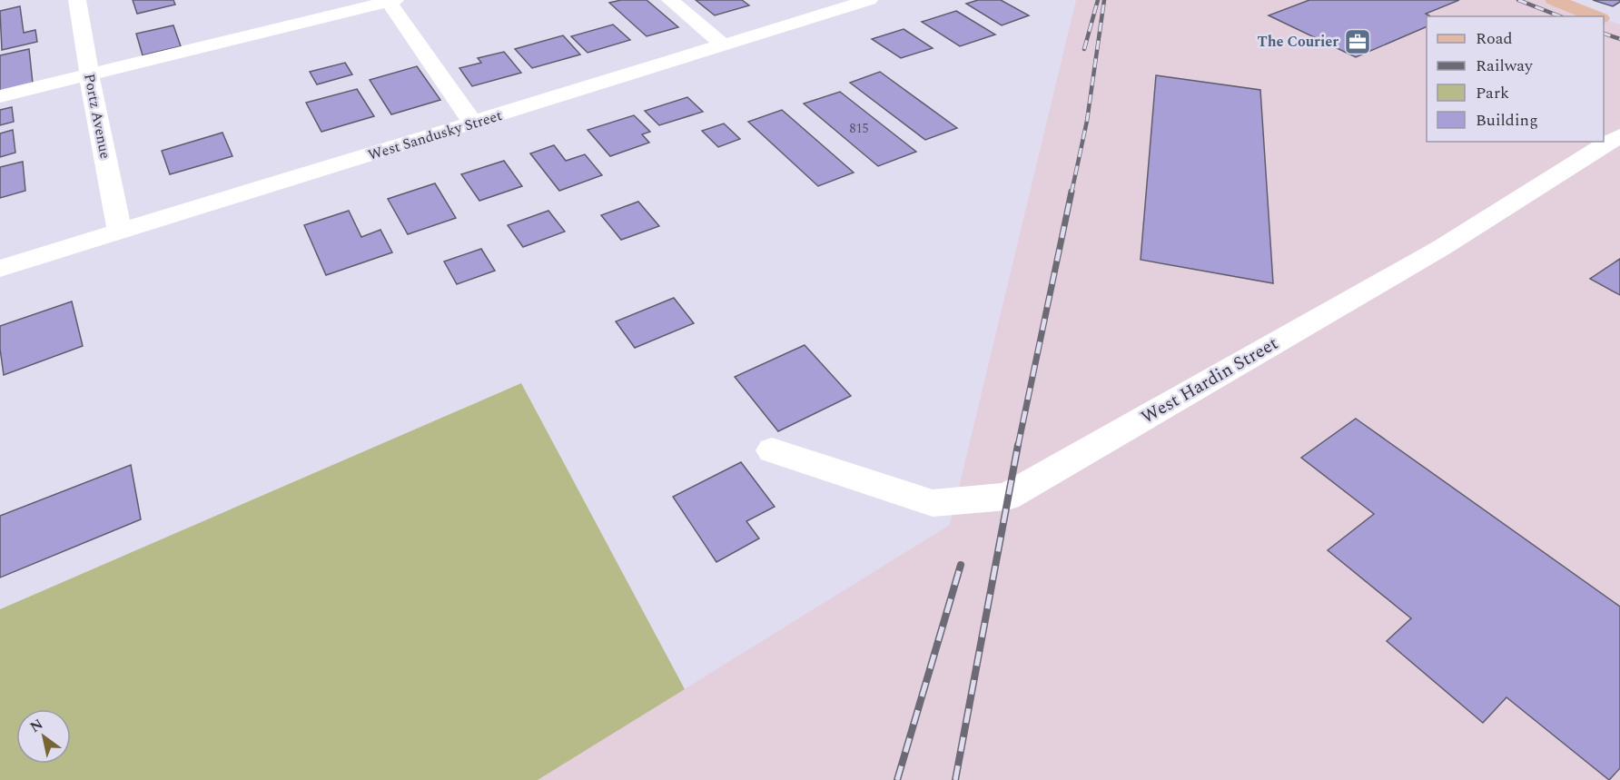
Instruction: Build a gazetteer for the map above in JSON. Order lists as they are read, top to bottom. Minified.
{"streets":{"street":["Portz Avenue","West Sandusky Street","West Hardin Street"]},"crossings":[["Portz Avenue","West Sandusky Street"]],"places":{"office":["The Courier"]},"house_numbers":["815"],"legend":["Road","Railway","Park","Building"],"north":"top left"}
